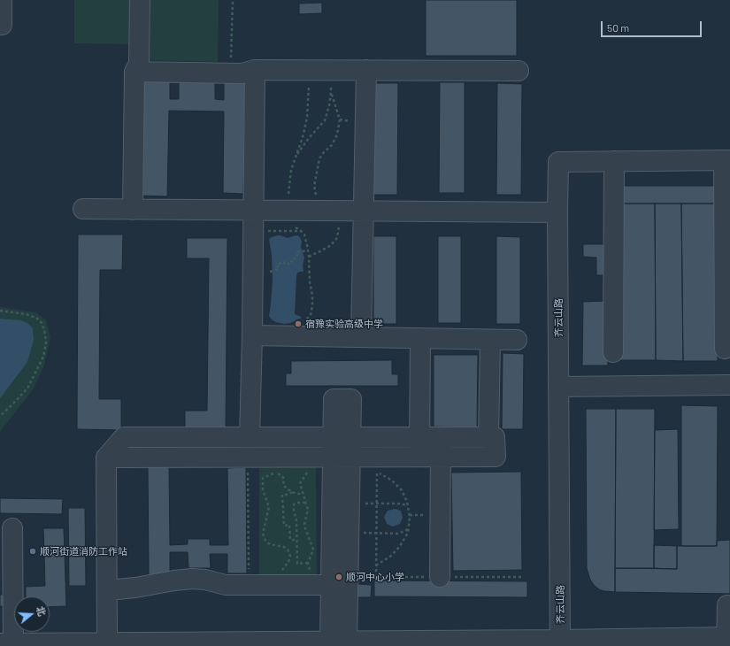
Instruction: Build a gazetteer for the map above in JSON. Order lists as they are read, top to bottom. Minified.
{"streets":{"street":["齐云山路"]},"places":["宿豫实验高级中学","顺河街道消防工作站","顺河中心小学"],"scale_bar":"50 m","north":"right"}
